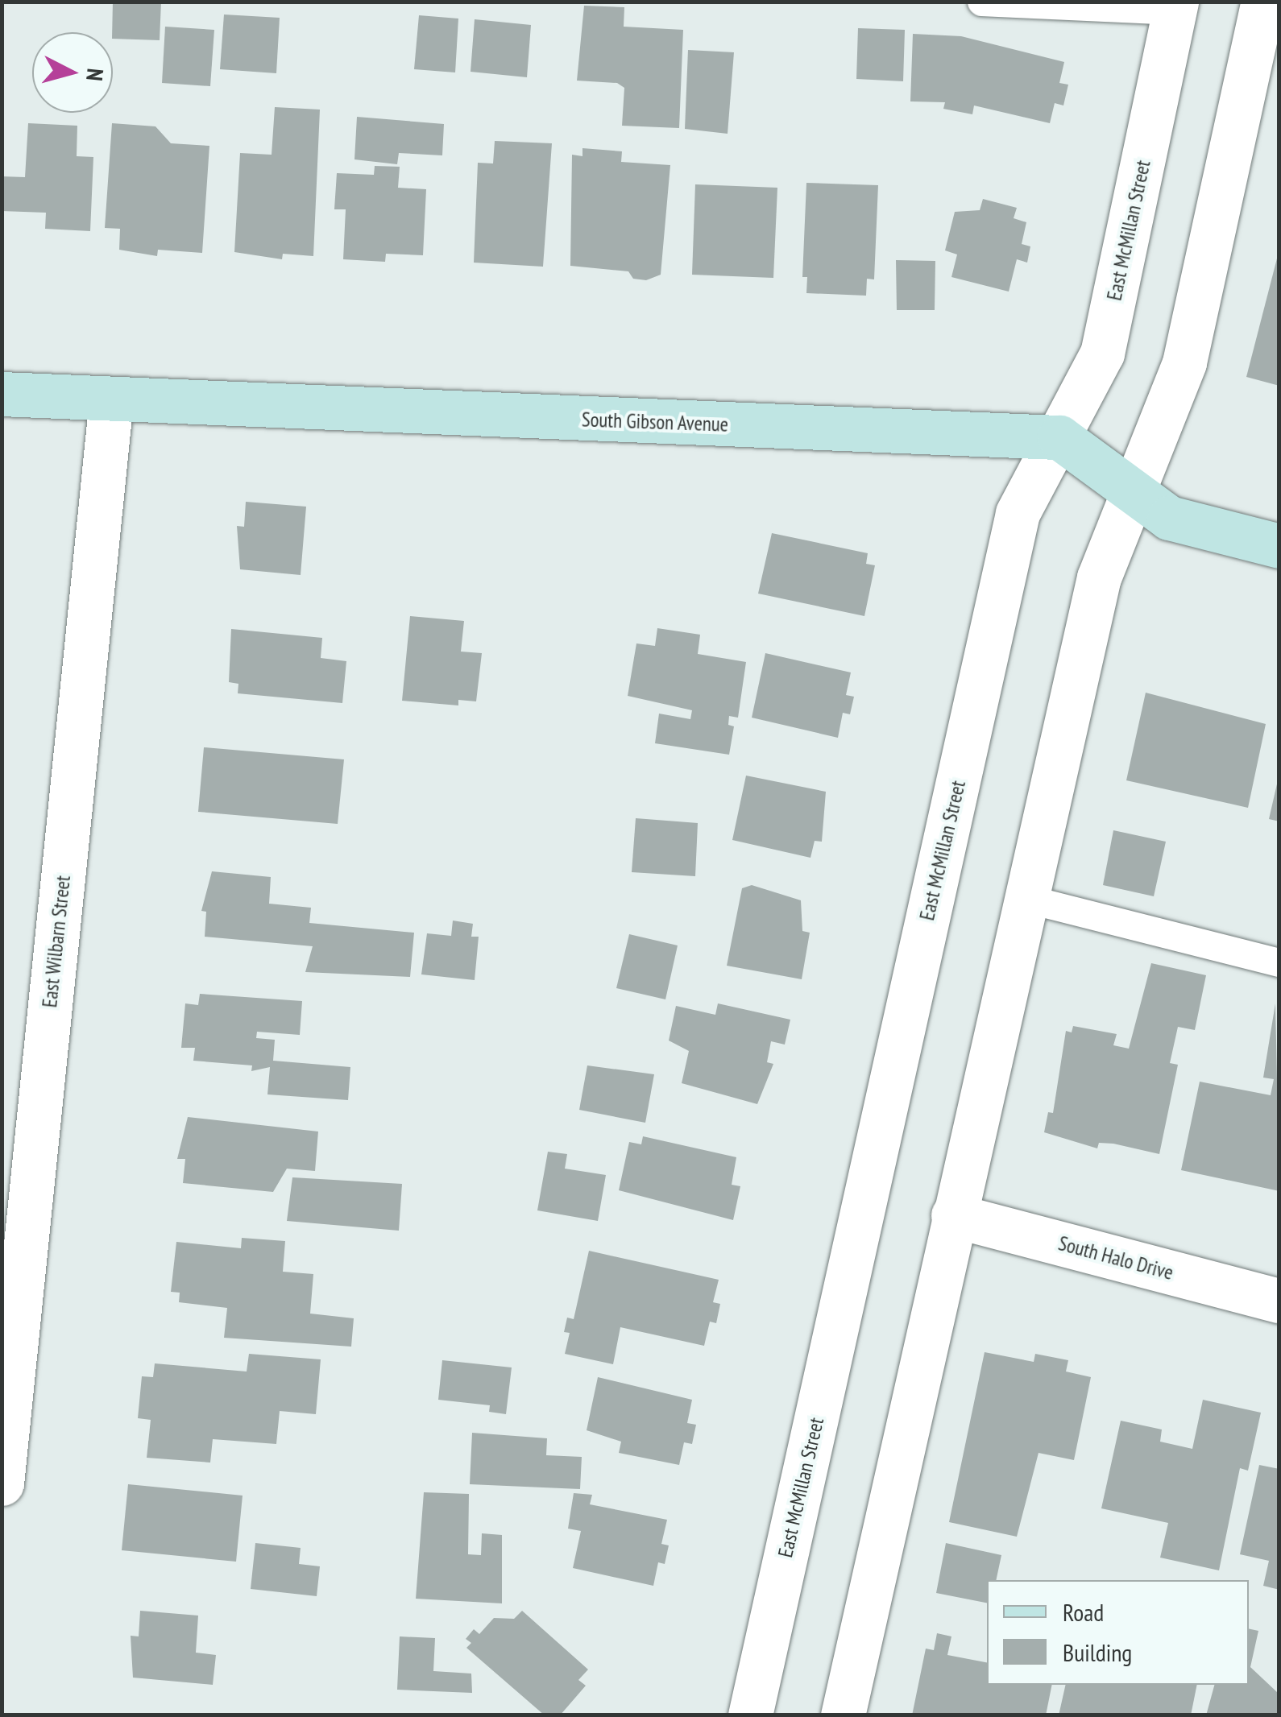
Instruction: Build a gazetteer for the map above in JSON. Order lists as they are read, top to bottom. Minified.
{"streets":{"street":["East McMillan Street","South Gibson Avenue","East Wilbarn Street","South Halo Drive"]},"crossings":[["East McMillan Street","South Gibson Avenue"],["South Gibson Avenue","East Wilbarn Street"]],"legend":["Road","Building"],"north":"right"}
